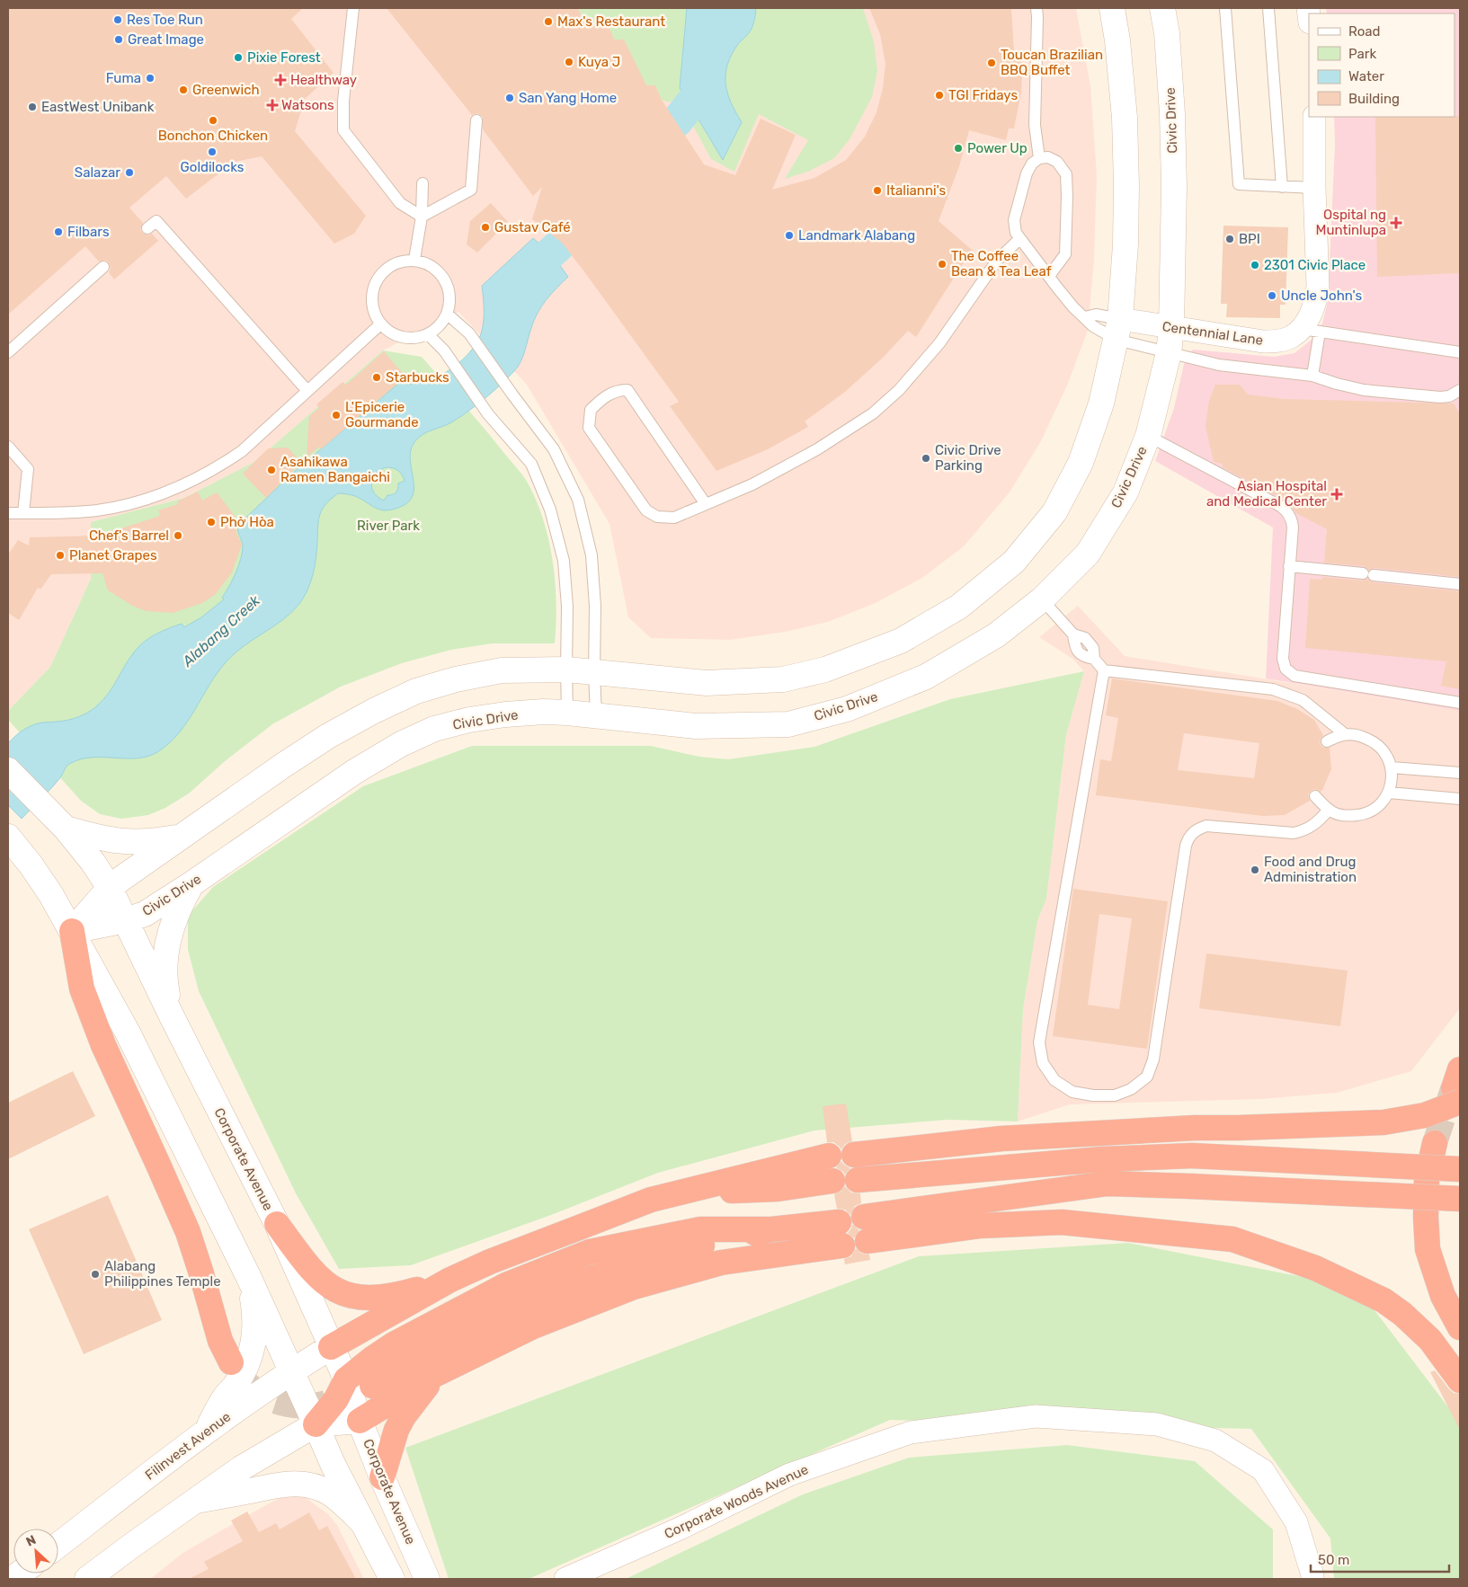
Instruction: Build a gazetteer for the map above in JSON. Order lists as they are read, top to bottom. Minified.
{"streets":{"main road":["Civic Drive","Corporate Avenue","Filinvest Avenue"],"street":["Centennial Lane","Corporate Woods Avenue"]},"crossings":[["Civic Drive","Centennial Lane"],["Civic Drive","Corporate Avenue"],["Corporate Avenue","Filinvest Avenue"]],"water":["Alabang Creek"],"parks":["River Park"],"places":{"other":["Res Toe Run","Max's Restaurant","Great Image","Pixie Forest","Kuya J","Toucan Brazilian BBQ Buffet","Fuma","Greenwich","TGI Fridays","San Yang Home","EastWest Unibank","Bonchon Chicken","Power Up","Goldilocks","Salazar","Italianni's","Gustav Café","Filbars","Landmark Alabang","BPI","The Coffee Bean & Tea Leaf","2301 Civic Place","Uncle John's","Starbucks","L'Epicerie Gourmande","Civic Drive Parking","Asahikawa Ramen Bangaichi","Phở Hòa","Chef's Barrel","Planet Grapes","Food and Drug Administration","Alabang Philippines Temple"],"health":["Healthway","Watsons","Ospital ng Muntinlupa","Asian Hospital and Medical Center"]},"legend":["Road","Park","Water","Building"],"scale_bar":"50 m","north":"top left"}
